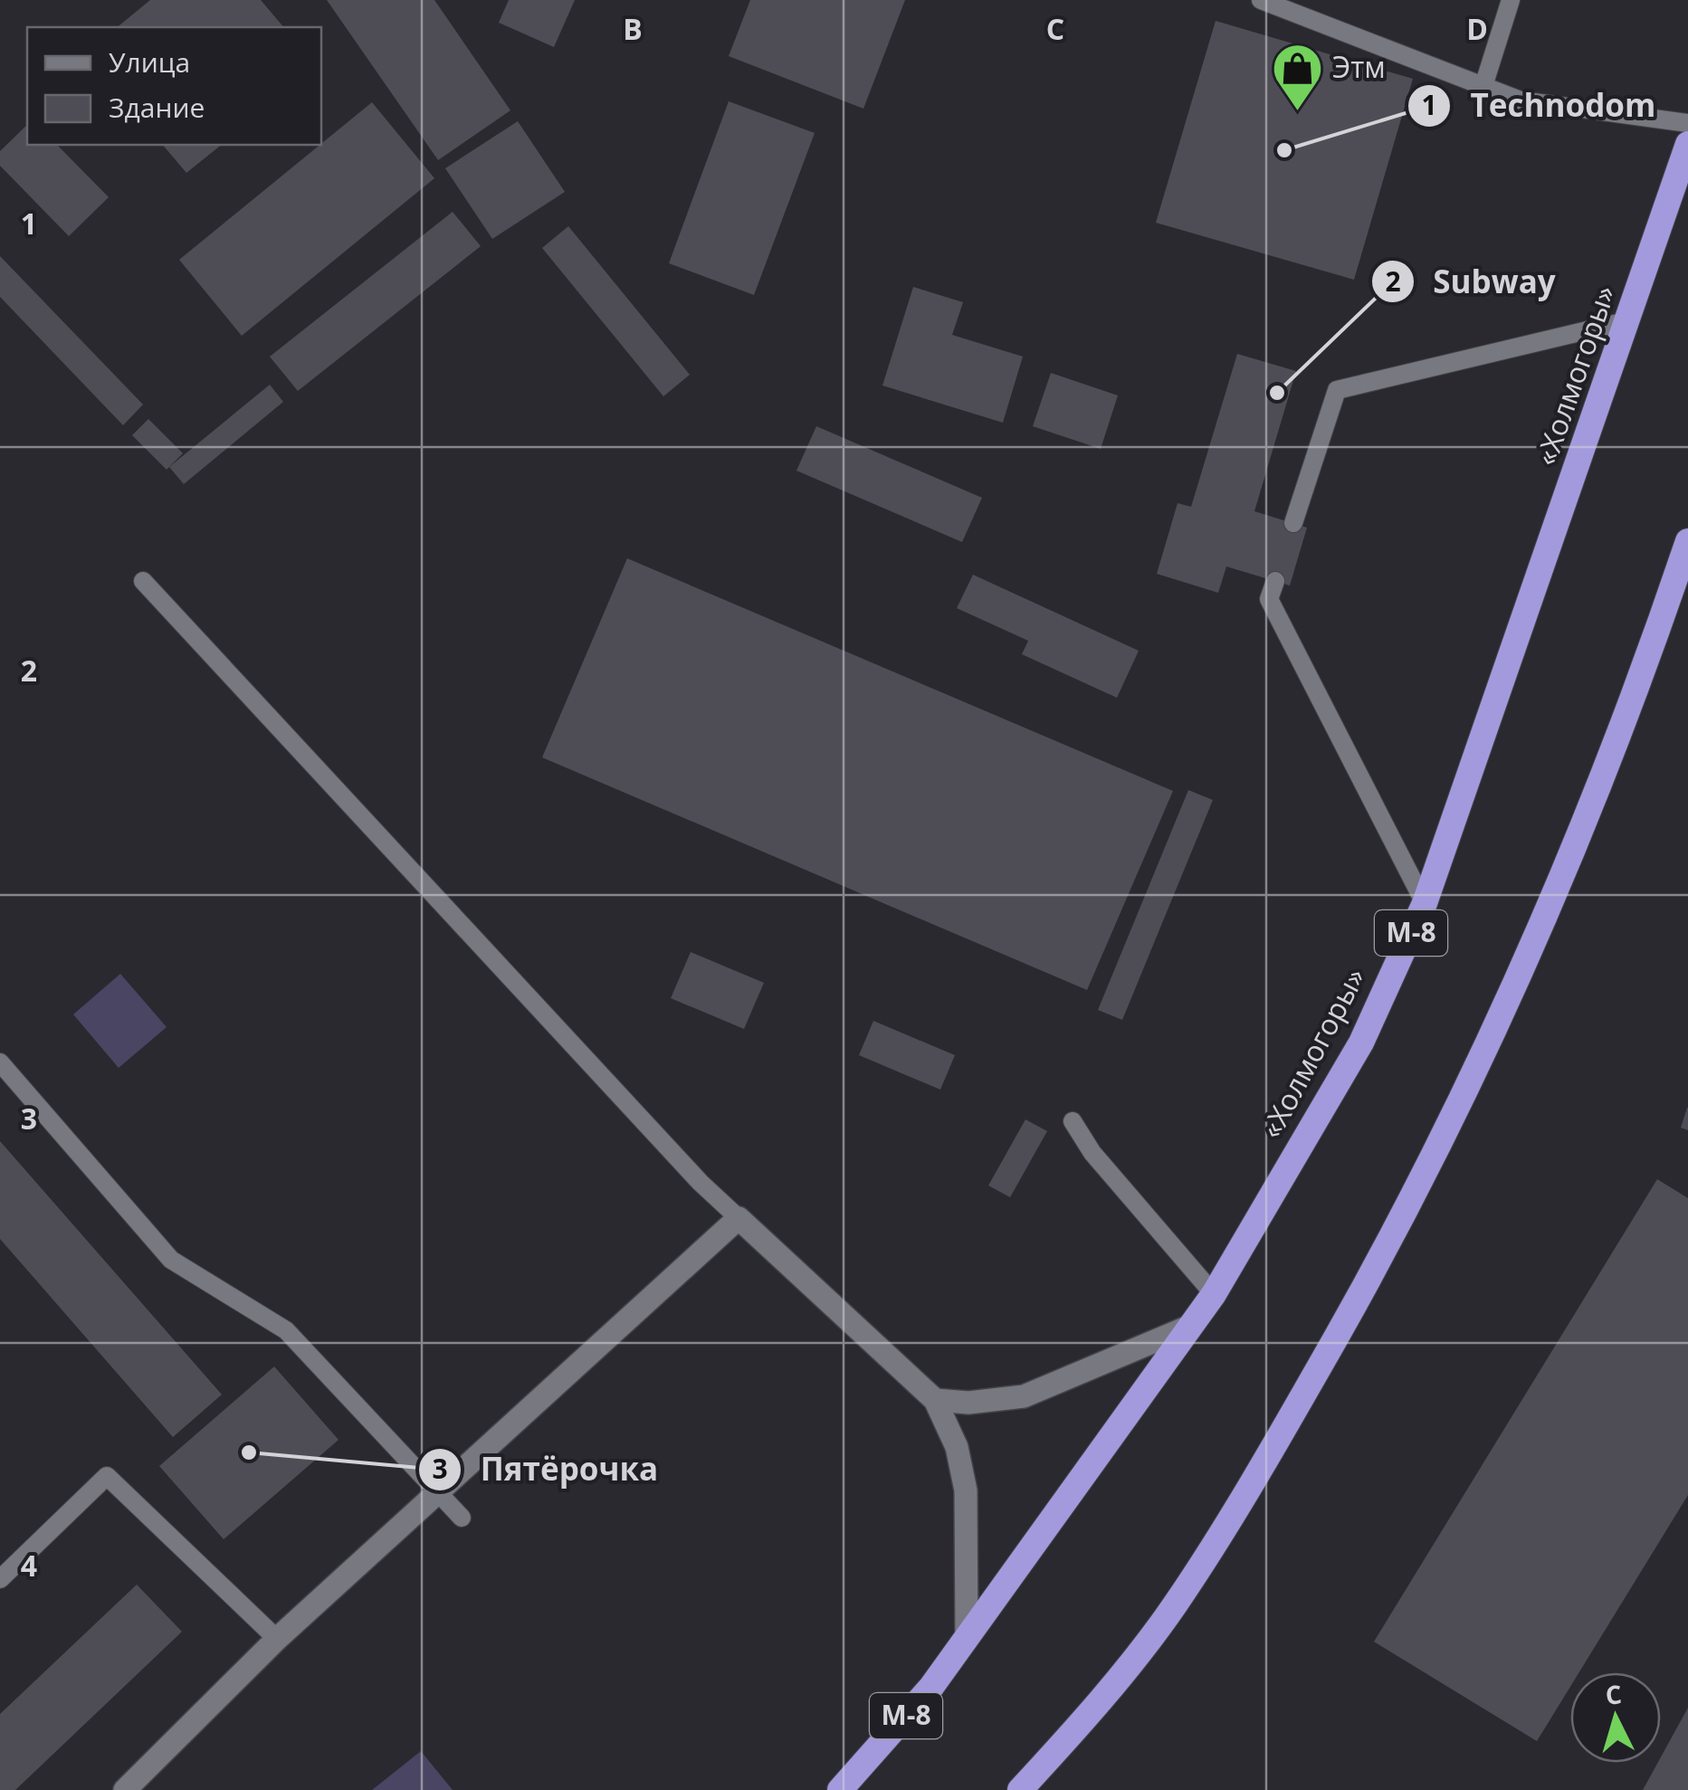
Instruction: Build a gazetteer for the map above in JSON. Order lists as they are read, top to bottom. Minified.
{"streets":{"highway":["«Холмогоры»","М-8"]},"places":{"shop":["Этм"],"other":["Technodom","Subway","Пятёрочка"]},"legend":["Улица","Здание"],"north":"top","grid":{"columns":["B","C","D"],"rows":["1","2","3","4"]}}
